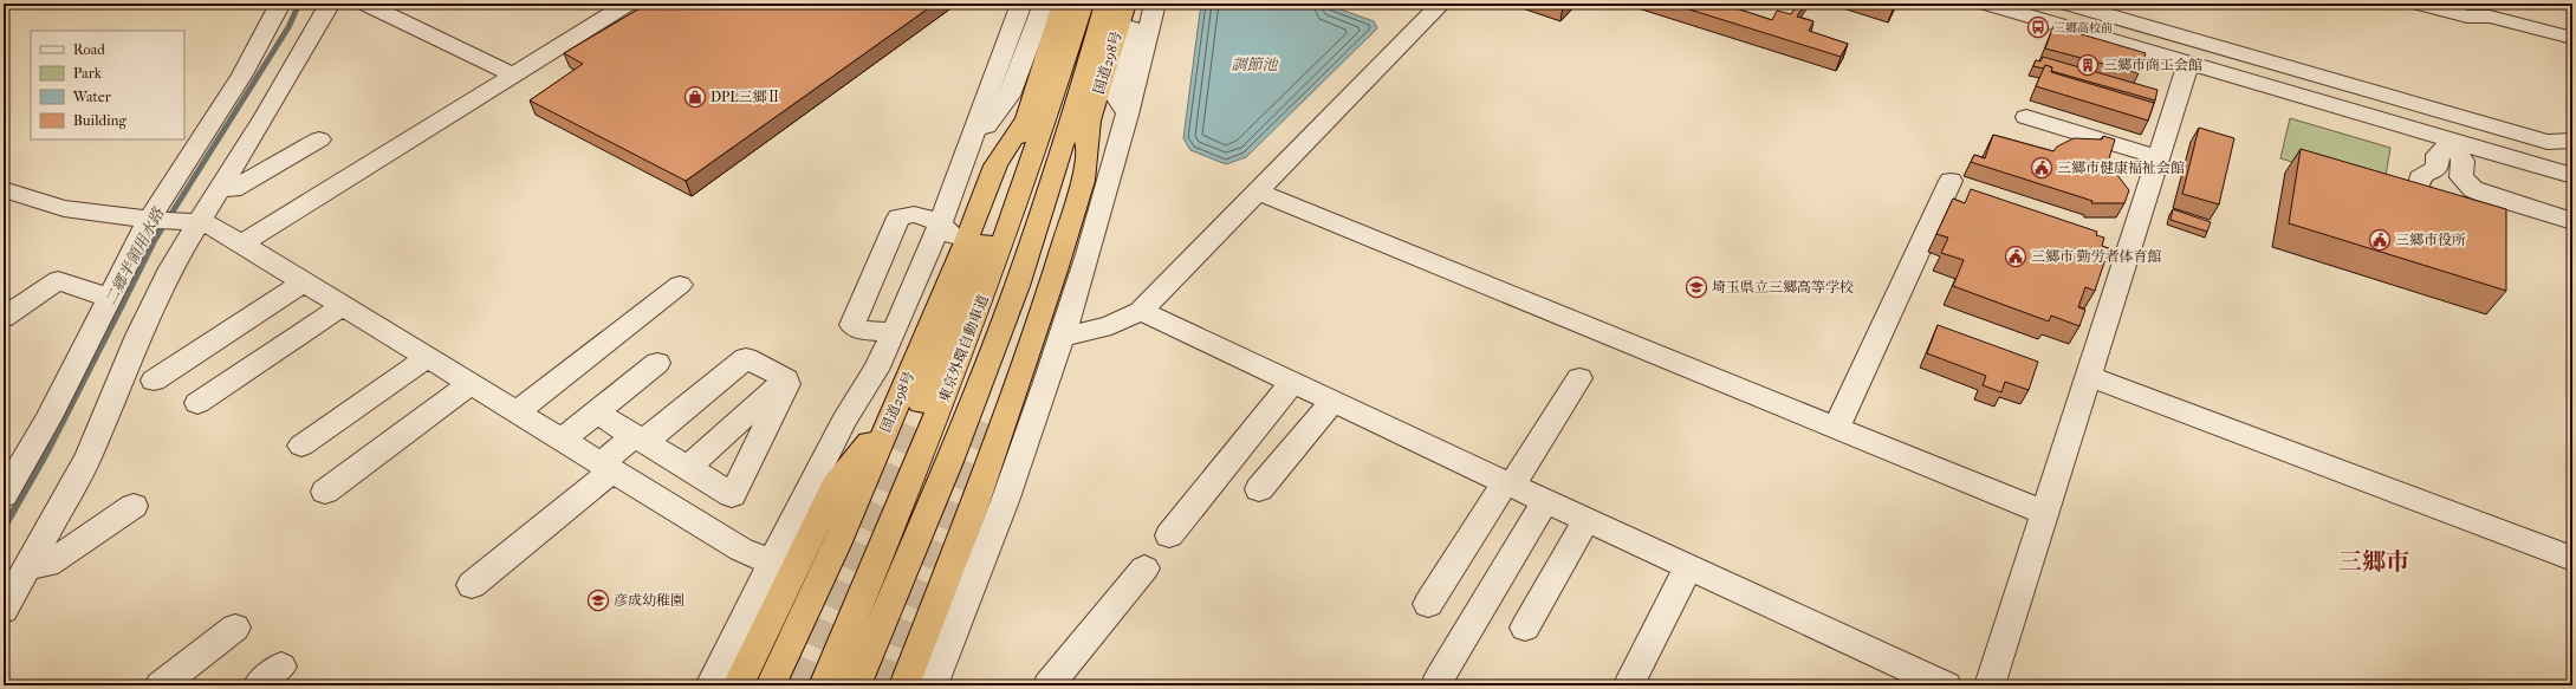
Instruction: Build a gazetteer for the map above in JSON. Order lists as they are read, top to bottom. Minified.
{"streets":{"highway":["国道298号","東京外環自動車道"]},"districts":["三郷市"],"water":["調節池","二郷半領用水路"],"places":{"bus stop":["三郷高校前"],"building":["三郷市商工会館"],"shop":["DPL三郷Ⅱ"],"public building":["三郷市健康福祉会館","三郷市役所","三郷市 勤労者体育館"],"school or university":["埼玉県立三郷高等学校","彦成幼稚園"]},"legend":["Road","Park","Water","Building"]}
